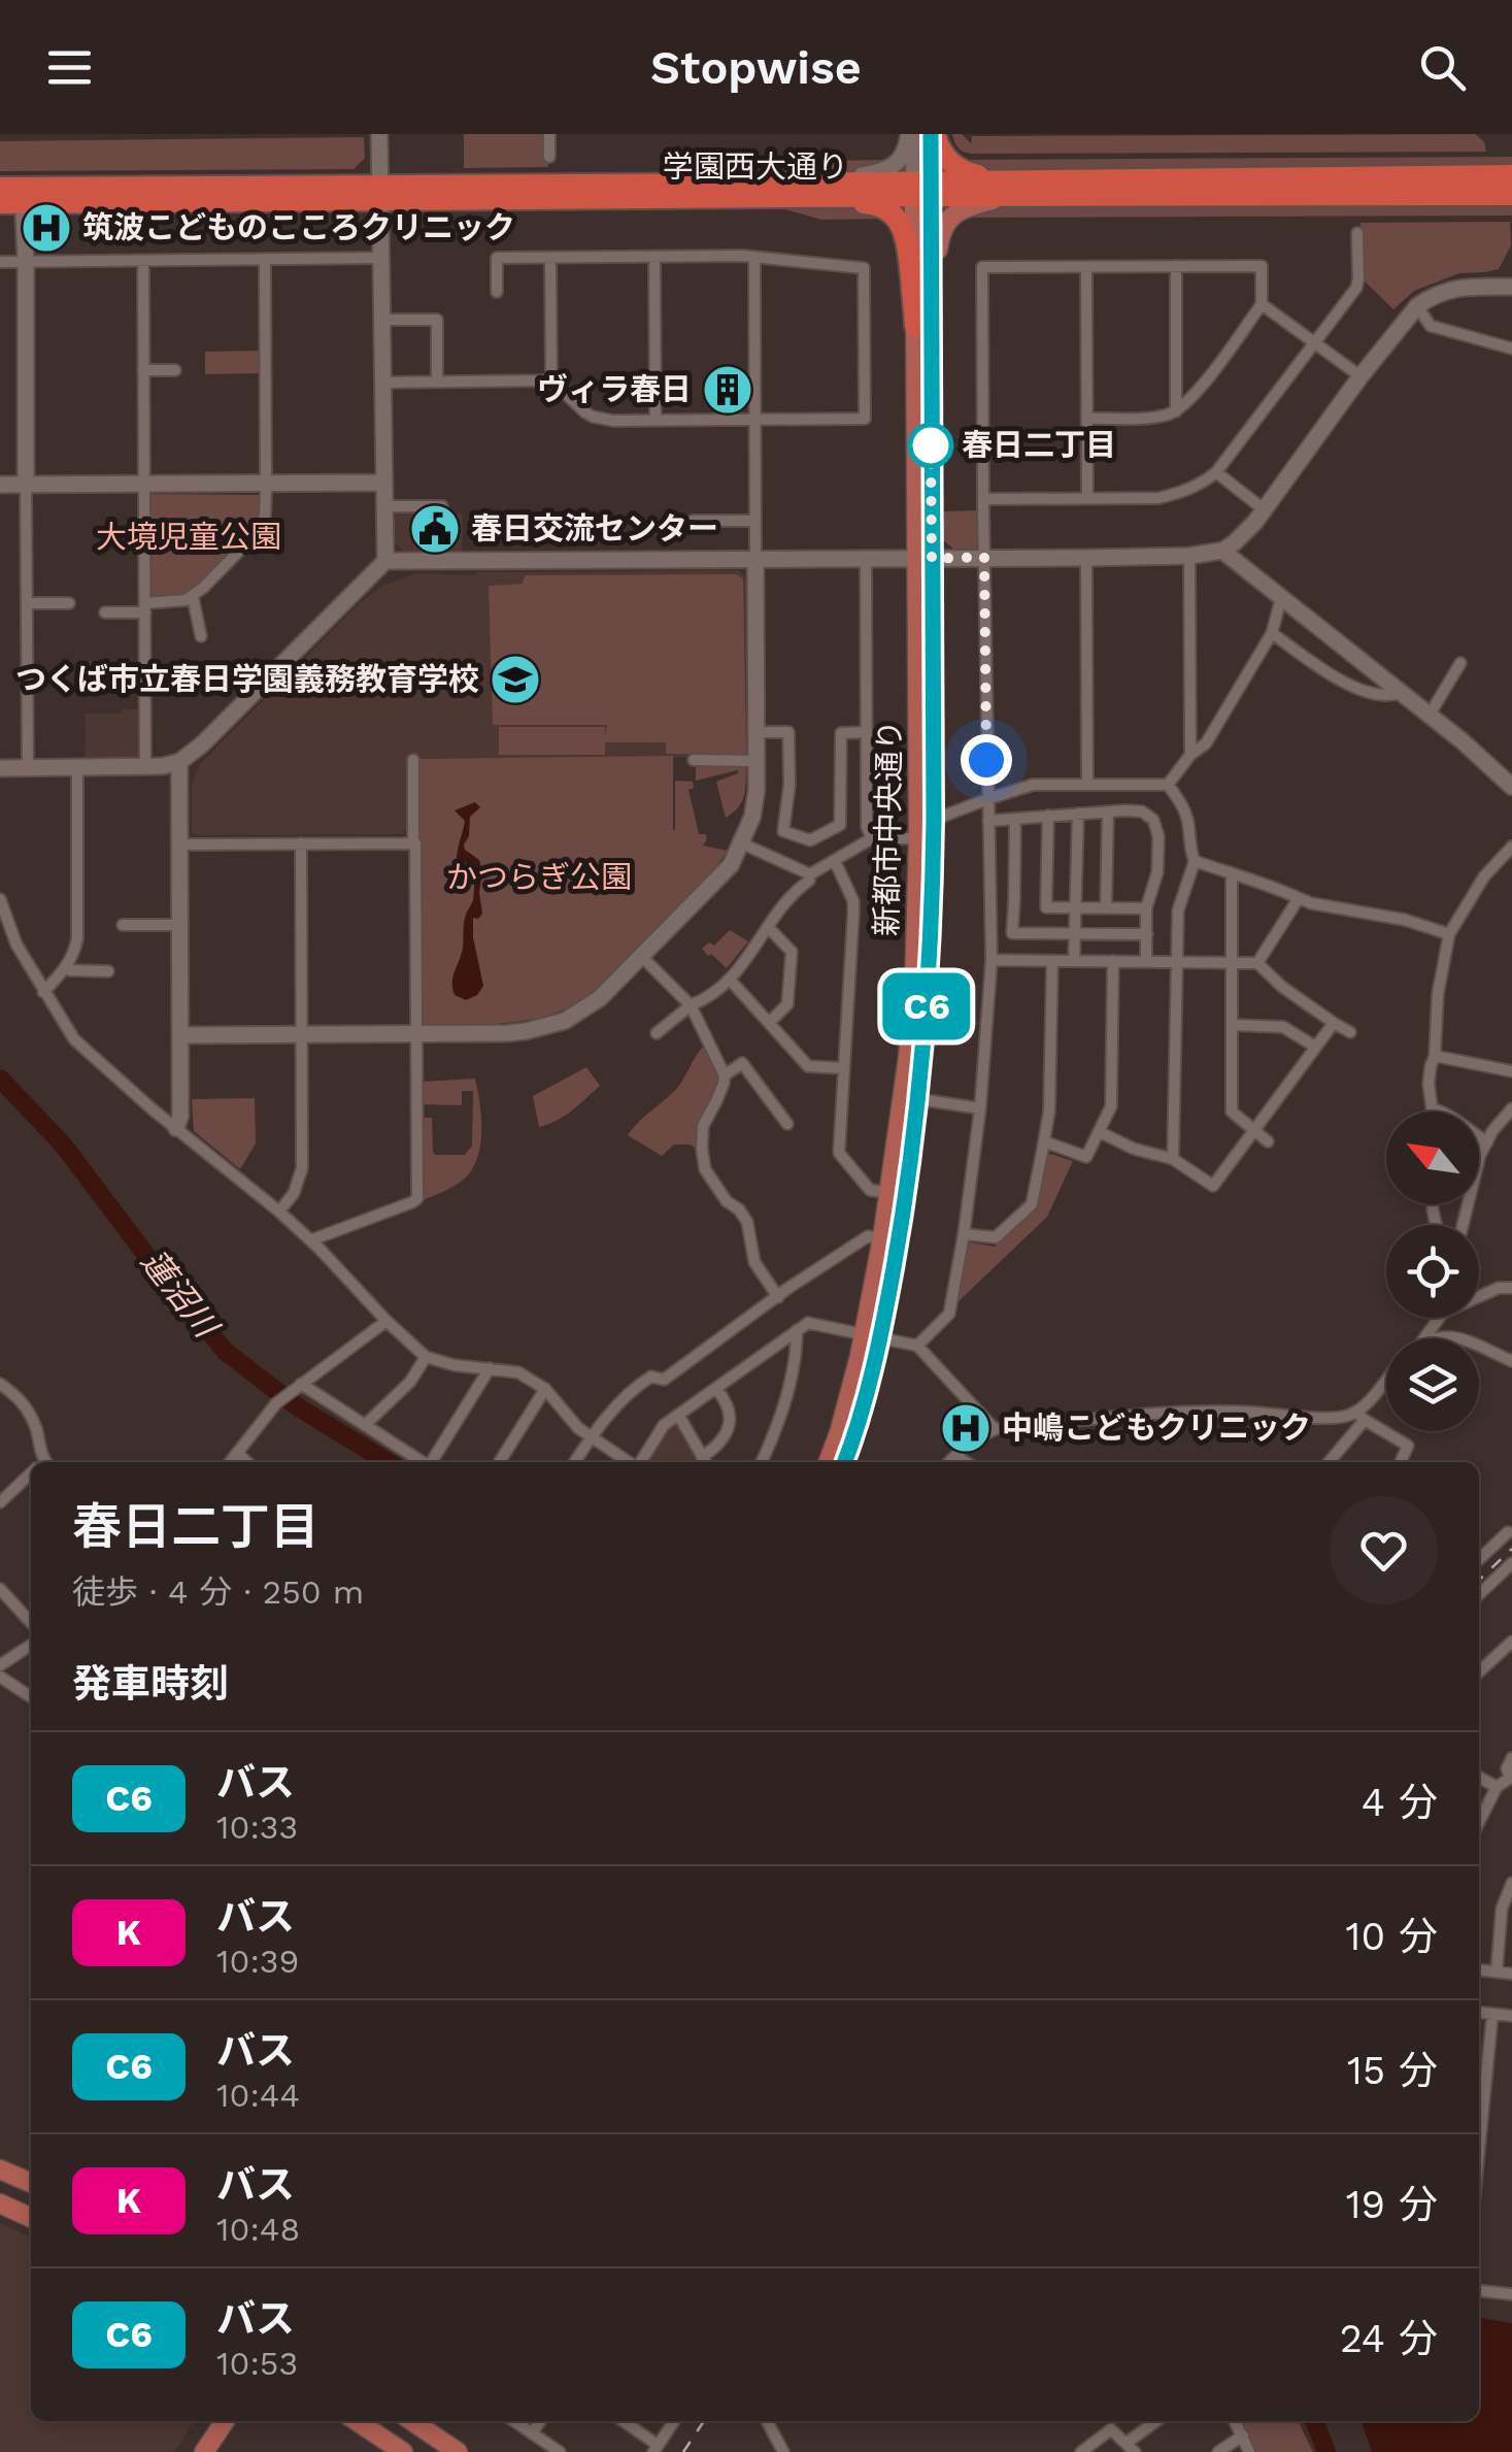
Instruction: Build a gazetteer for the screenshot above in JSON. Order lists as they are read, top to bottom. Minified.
{"streets":{"highway":["学園西大通り"],"main road":["新都市中央通り"]},"crossings":[["学園西大通り","新都市中央通り"]],"water":["蓮沼川"],"parks":["大境児童公園","かつらぎ公園"],"places":{"hospital":["筑波こどものこころクリニック","中嶋こどもクリニック"],"building":["ヴィラ春日"],"other":["春日二丁目"],"public building":["春日交流センター"],"school or university":["つくば市立春日学園義務教育学校"]},"lines":["bus line C6"],"north":"top left","page":{"header":"Stopwise","on_map":"C6","heading":[["春日二丁目","徒歩 · 4 分 · 250 m"],"発車時刻"],"list":[{"mark":"C6","name":"バス","note":"10:33","value":"4 分"},{"mark":"K","name":"バス","note":"10:39","value":"10 分"},{"mark":"C6","name":"バス","note":"10:44","value":"15 分"},{"mark":"K","name":"バス","note":"10:48","value":"19 分"},{"mark":"C6","name":"バス","note":"10:53","value":"24 分"}]}}
